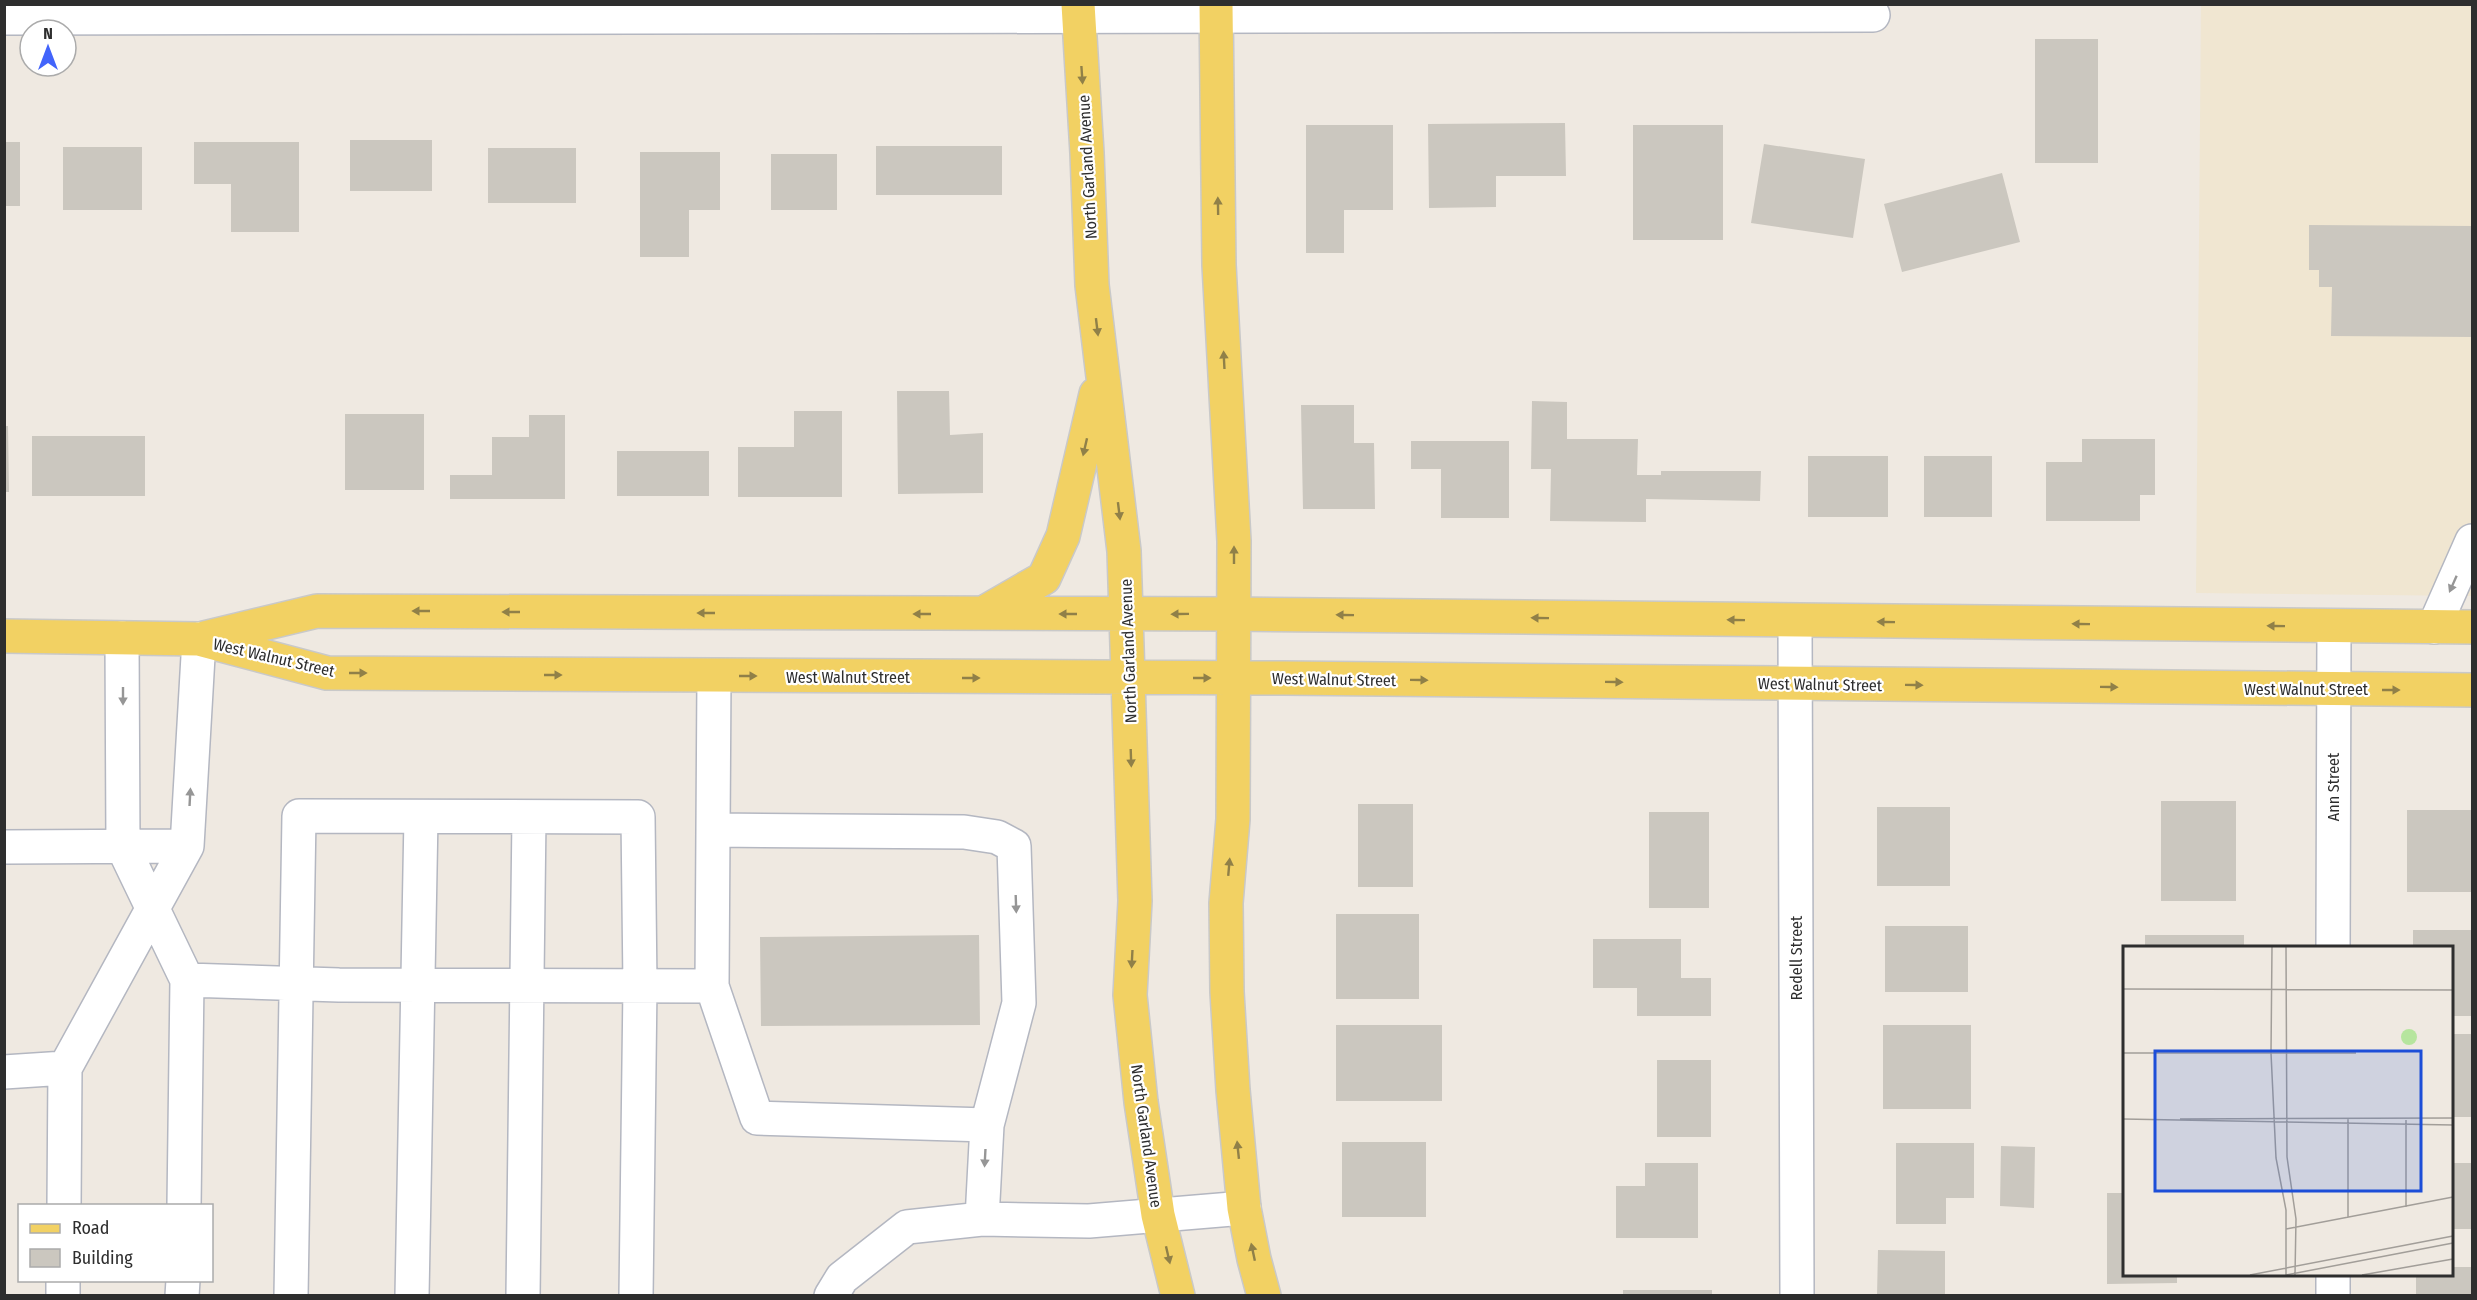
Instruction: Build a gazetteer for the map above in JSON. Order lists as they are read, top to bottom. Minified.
{"streets":{"main road":["North Garland Avenue","West Walnut Street"],"street":["Ann Street","Redell Street"]},"crossings":[["North Garland Avenue","West Walnut Street"],["West Walnut Street","Ann Street"],["West Walnut Street","Redell Street"]],"legend":["Road","Building"],"north":"top"}
